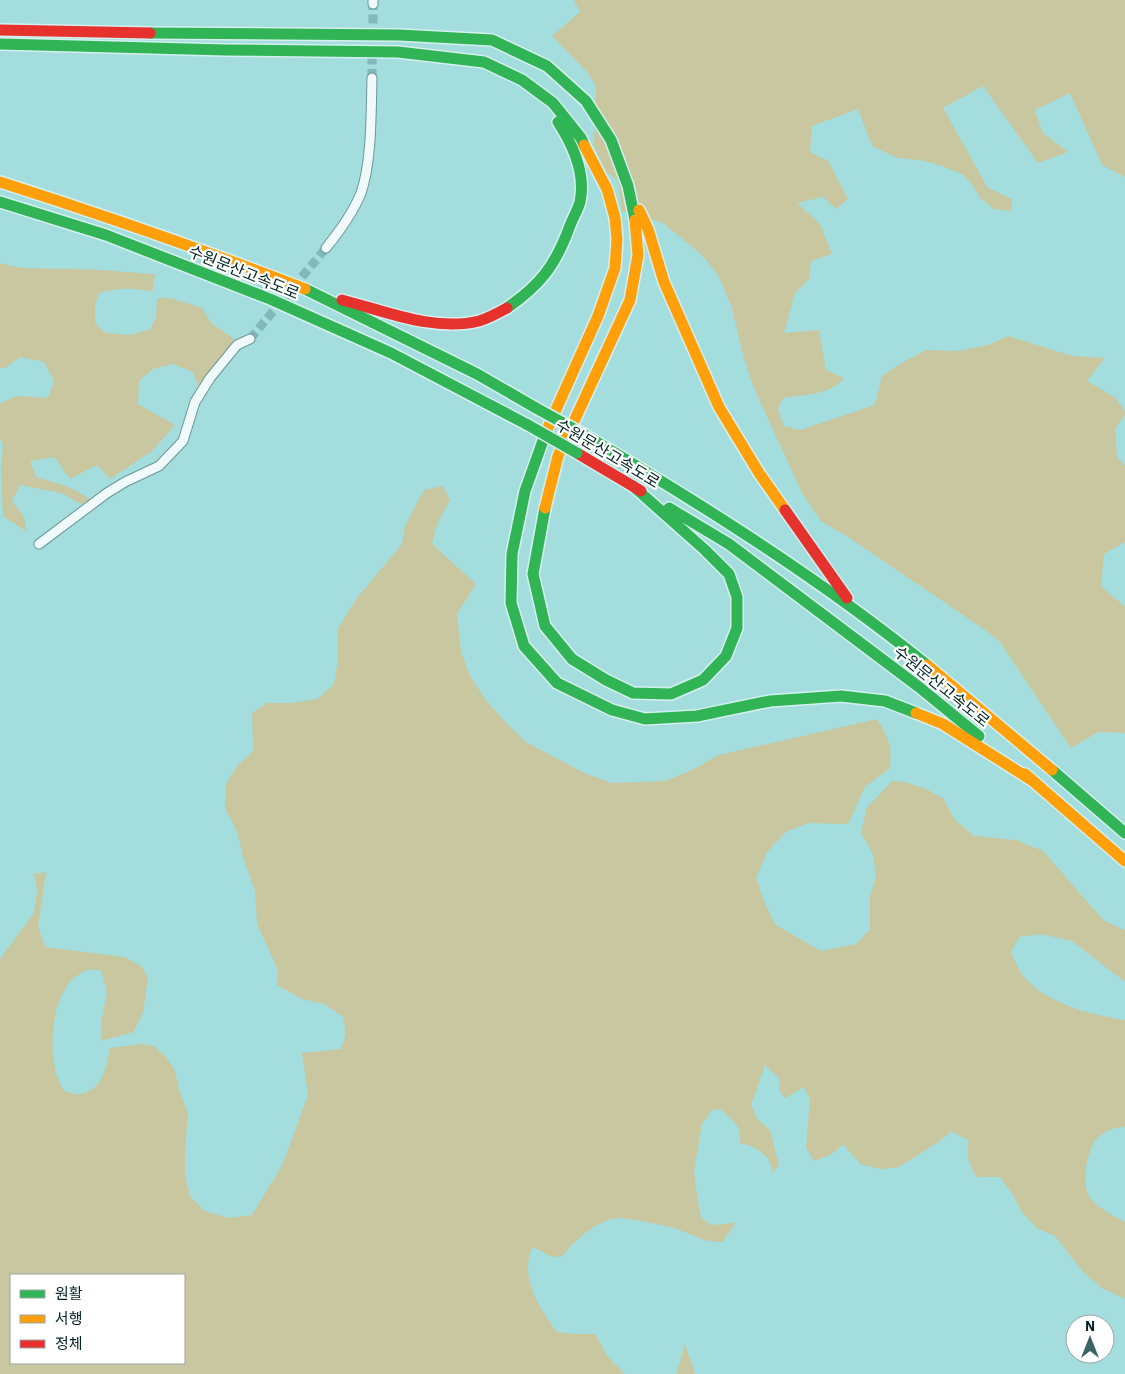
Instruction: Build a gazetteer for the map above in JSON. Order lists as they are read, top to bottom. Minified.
{"streets":{"highway":["수원문산고속도로"]},"legend":["원활","서행","정체"],"north":"top"}
